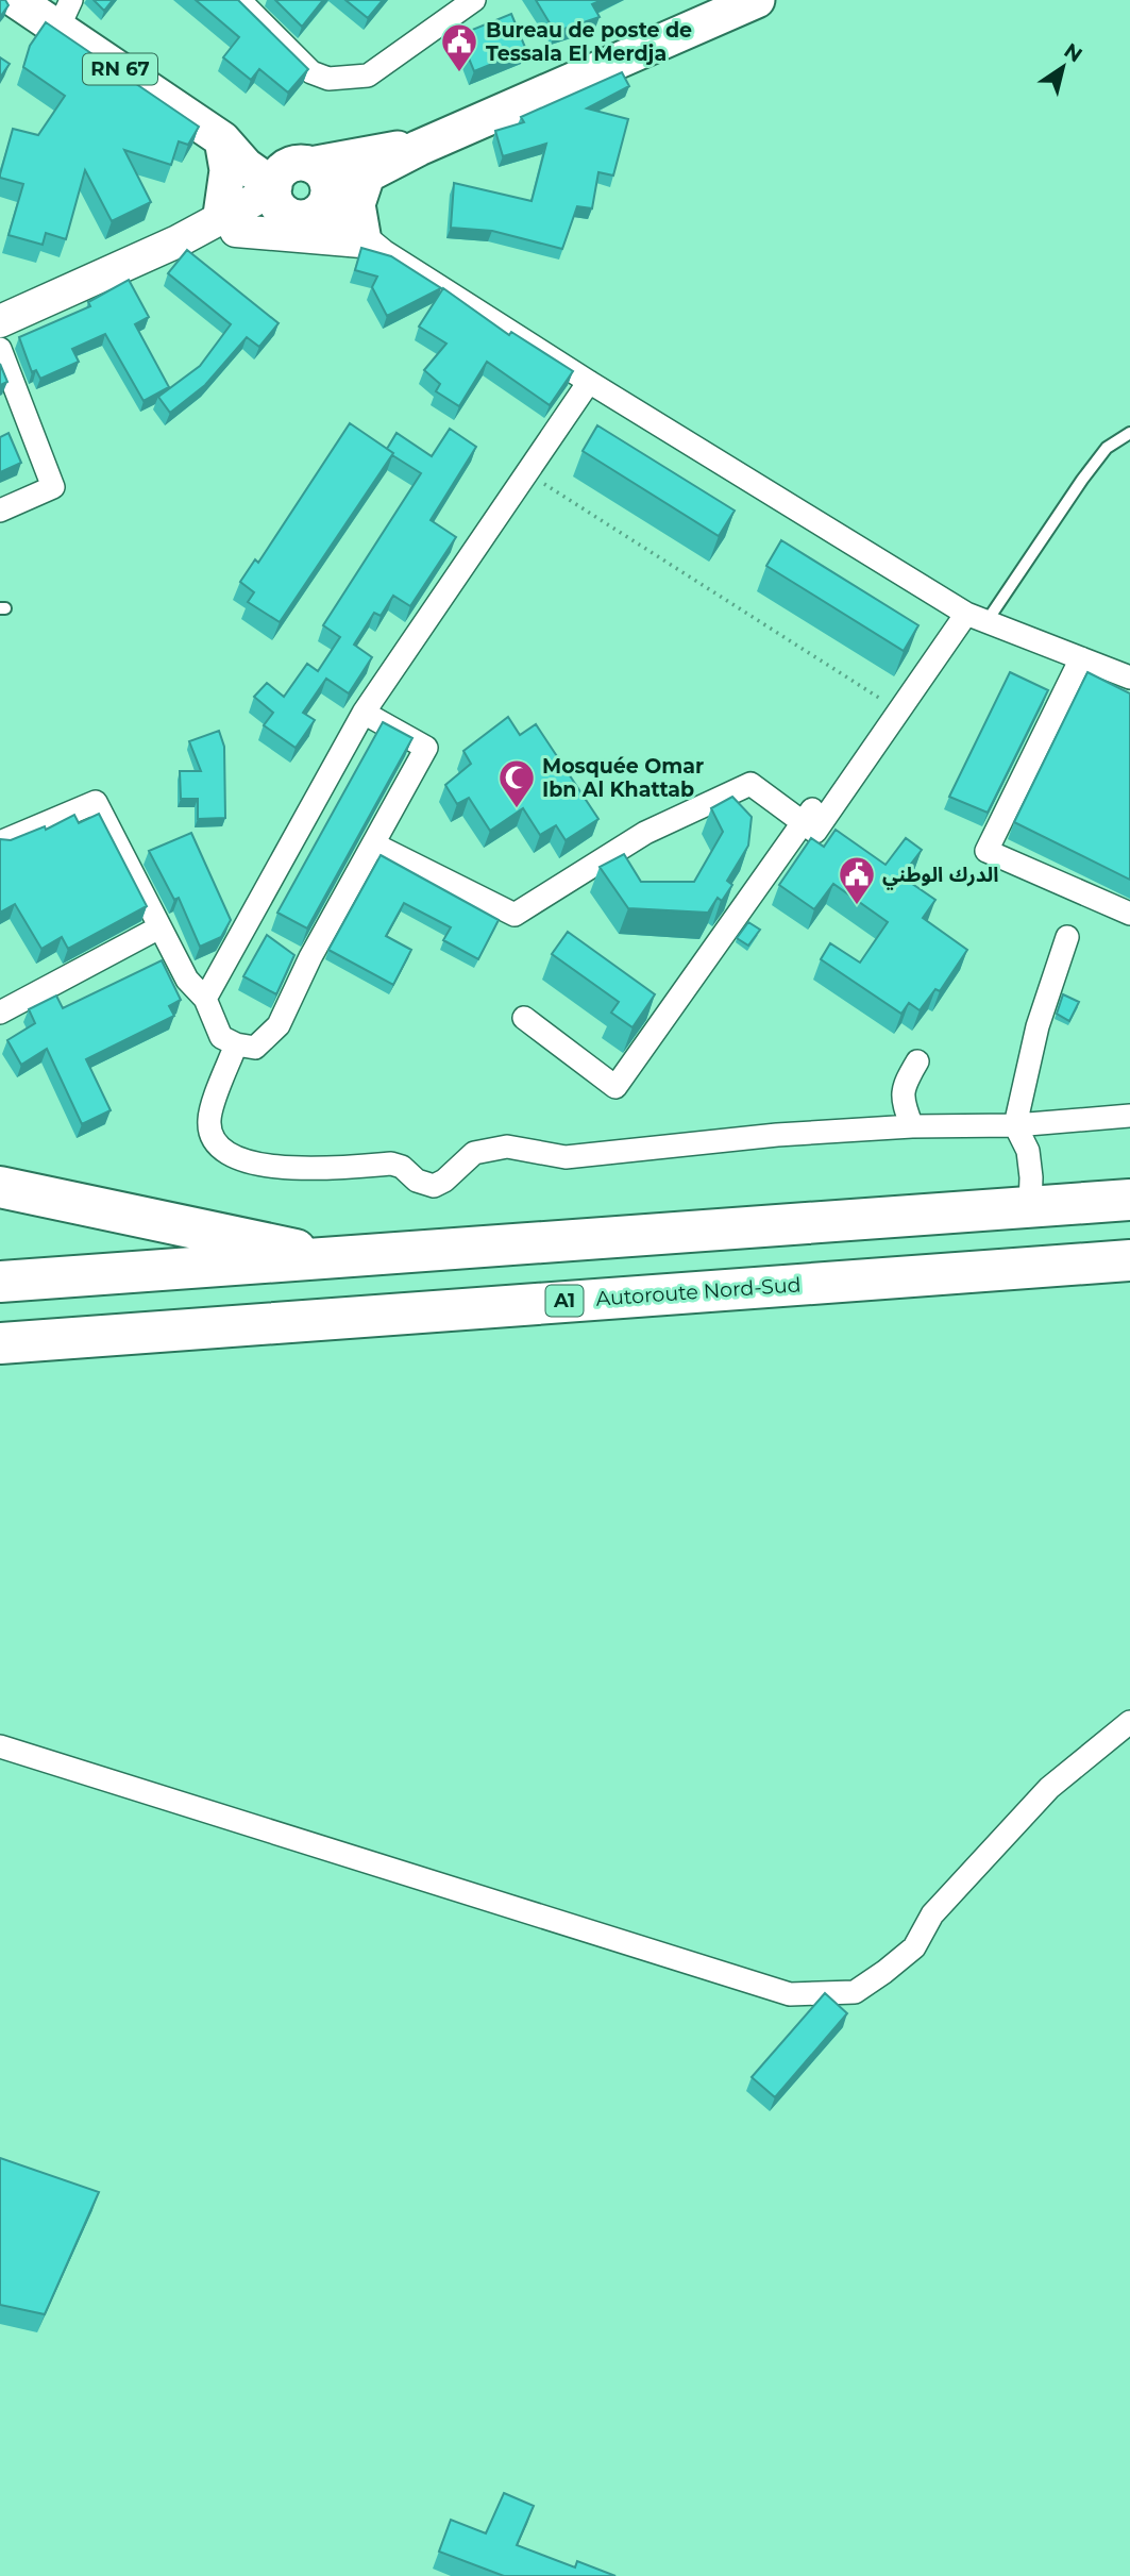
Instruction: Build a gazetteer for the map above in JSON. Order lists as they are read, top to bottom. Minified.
{"streets":{"highway":["Autoroute Nord-Sud","A1"],"main road":["RN 67"]},"places":{"public building":["Bureau de poste de Tessala El Merdja","الدرك الوطني"],"mosque":["Mosquée Omar Ibn Al Khattab"]},"north":"top right"}
